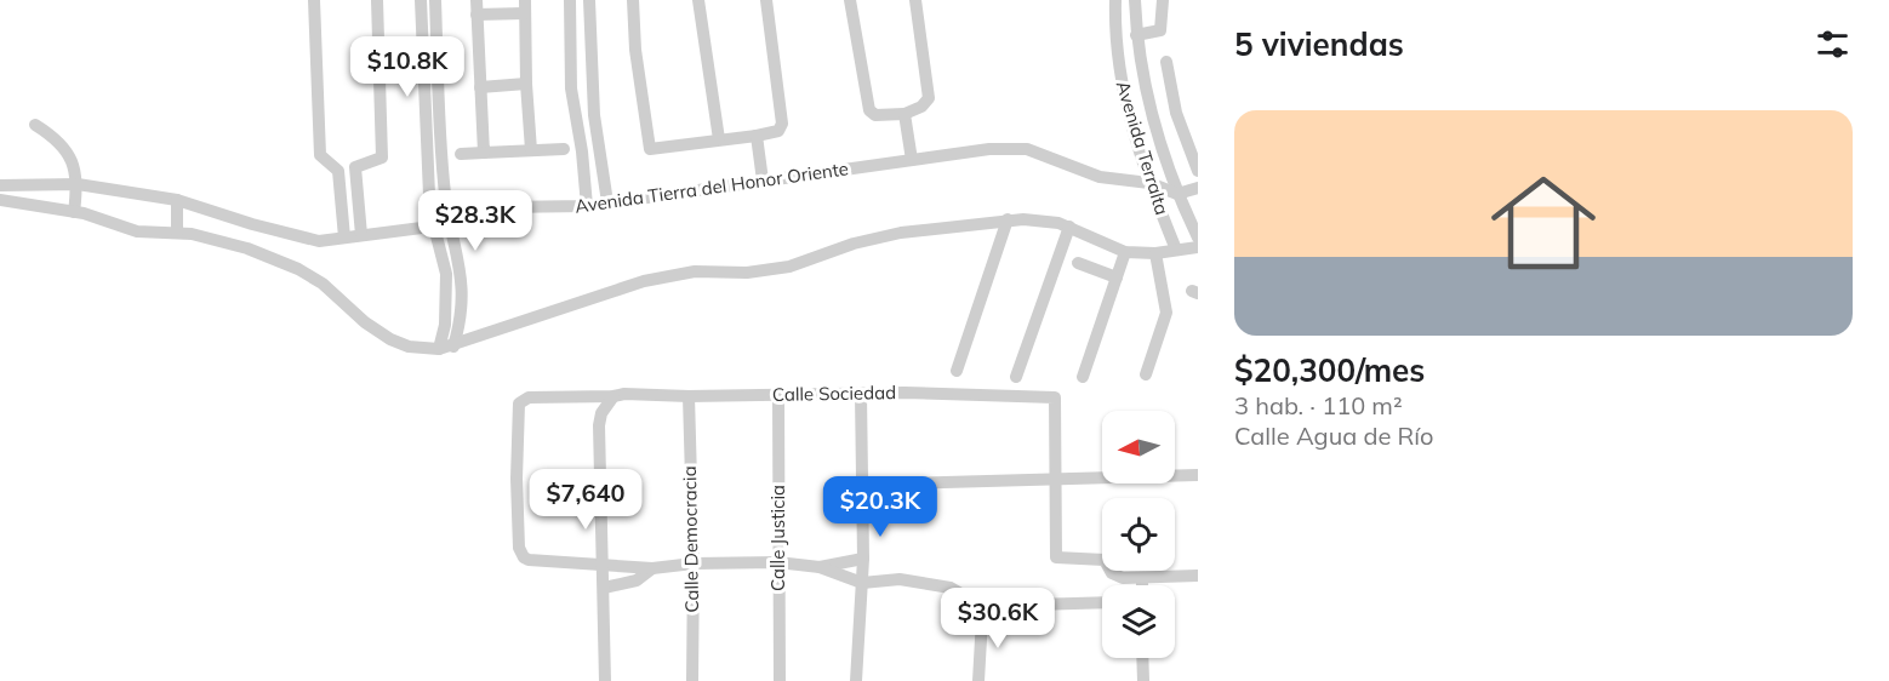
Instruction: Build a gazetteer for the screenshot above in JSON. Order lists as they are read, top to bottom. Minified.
{"streets":{"street":["Avenida Terralta","Avenida Tierra del Honor Oriente","Calle Sociedad","Calle Justicia","Calle Democracia"]},"crossings":[["Avenida Terralta","Avenida Tierra del Honor Oriente"],["Calle Sociedad","Calle Justicia"],["Calle Sociedad","Calle Democracia"]],"north":"left","page":{"heading":"5 viviendas","price":["$10.8K","$28.3K","$7,640","$20.3K","$30.6K"],"list":[{"name":"$20,300/mes","note":"3 hab. · 110 m² · Calle Agua de Río"}]}}
